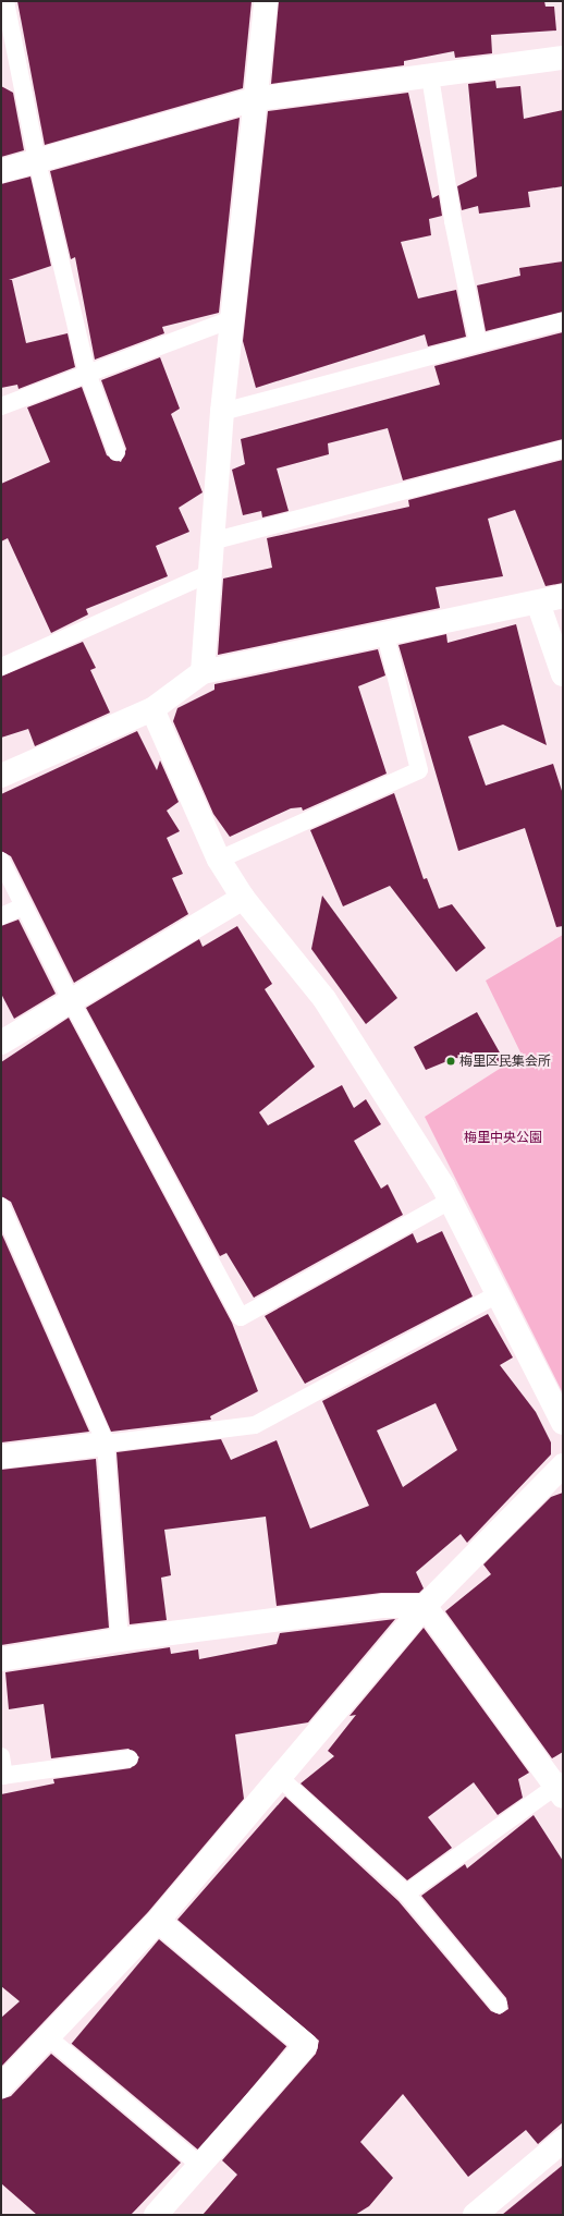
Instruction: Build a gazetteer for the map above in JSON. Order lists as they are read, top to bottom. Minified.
{"parks":["梅里中央公園"],"places":["梅里区民集会所"]}
